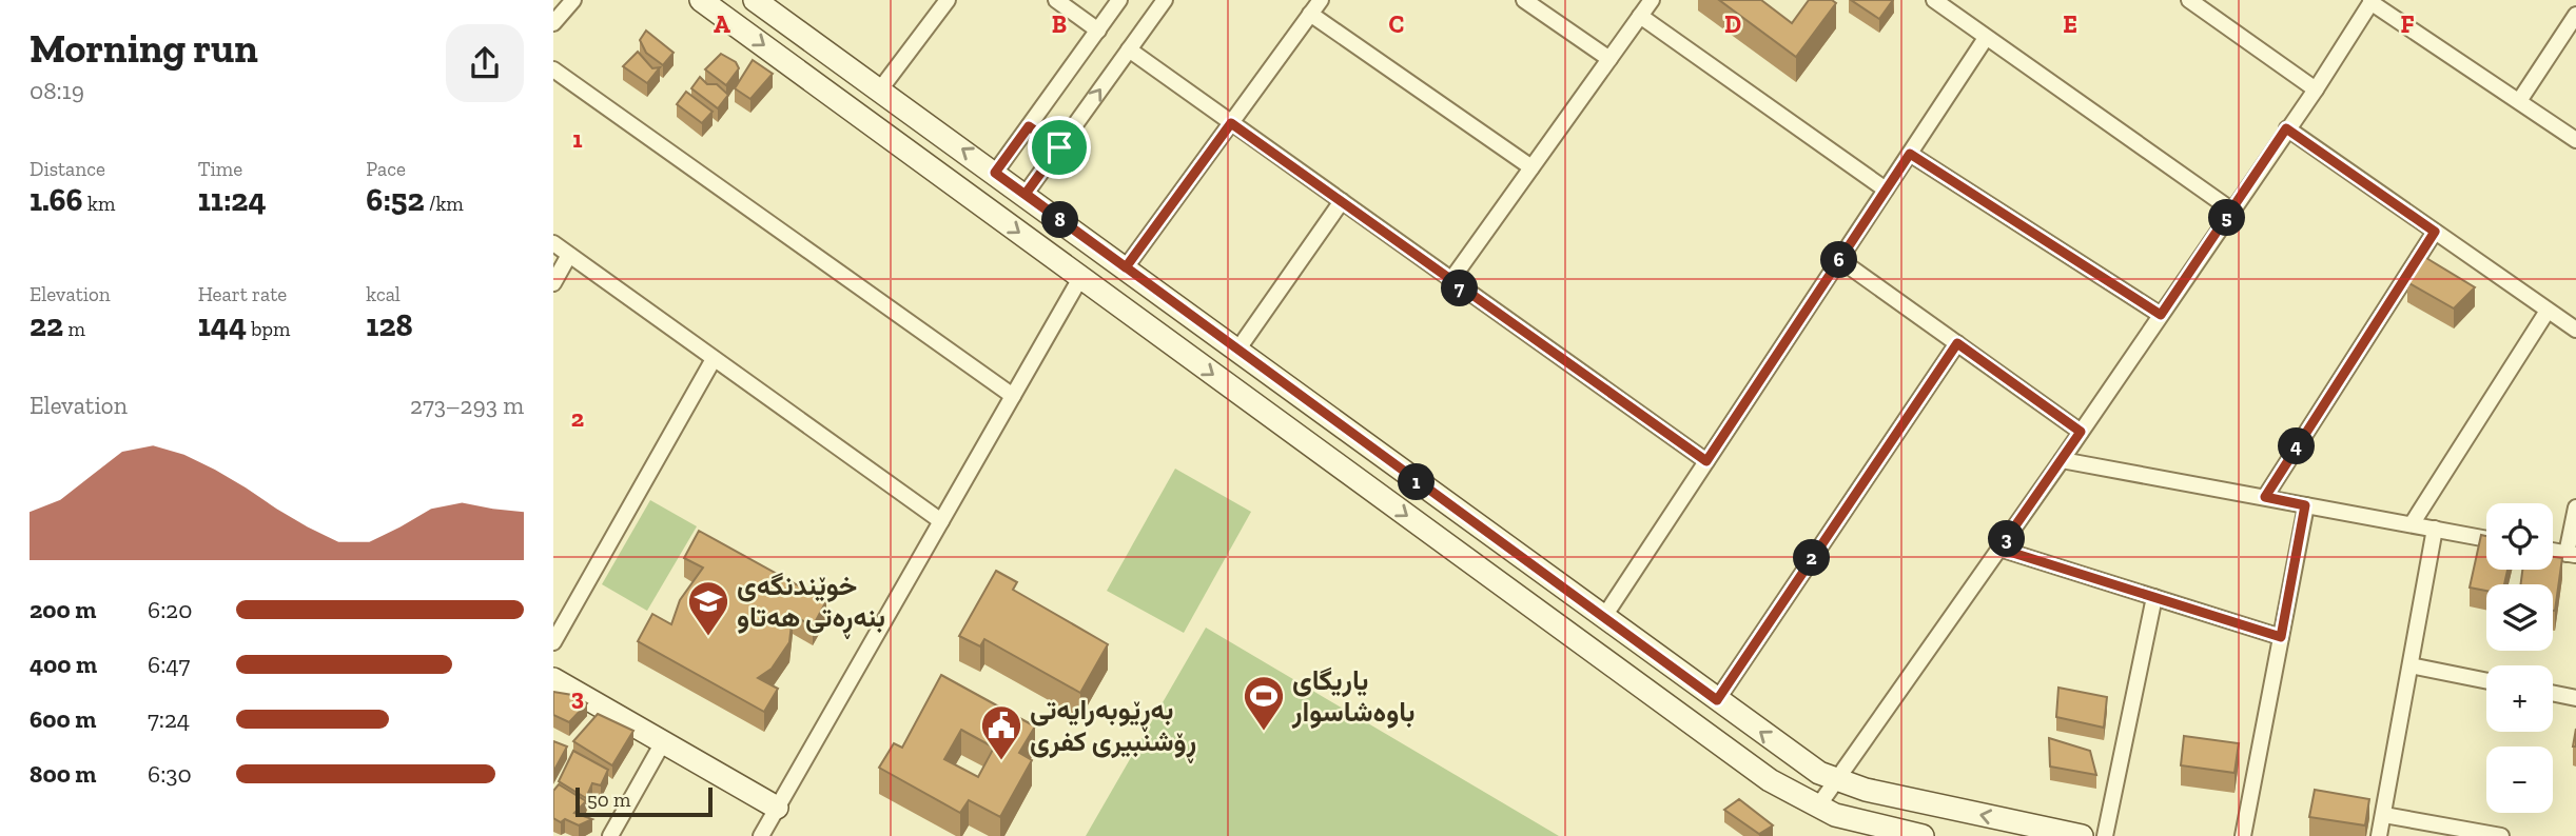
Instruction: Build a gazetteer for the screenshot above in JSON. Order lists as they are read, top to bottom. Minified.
{"places":{"school or university":["خوێندنگەی بنەڕەتی هەتاو"],"sports":["یاریگای باوەشاسوار"],"public building":["بەڕێوبەرایەتی ڕۆشنبیری کفری"]},"scale_bar":"50 m","page":{"heading":["Morning run","08:19"],"stats":[["Distance","1.66 km"],["Time","11:24"],["Pace","6:52 /km"],["Elevation","22 m"],["Heart rate","144 bpm"],["kcal","128"]],"pins":["5","8","6","7","4","1","3","2"],"chart":["Elevation","273–293 m"],"map_buttons":["+","−"],"list":[{"name":"200 m","note":"6:20"},{"name":"400 m","note":"6:47"},{"name":"600 m","note":"7:24"},{"name":"800 m","note":"6:30"}],"scale":"50 m"},"grid":{"columns":["A","B","C","D","E","F"],"rows":["1","2","3"]}}
